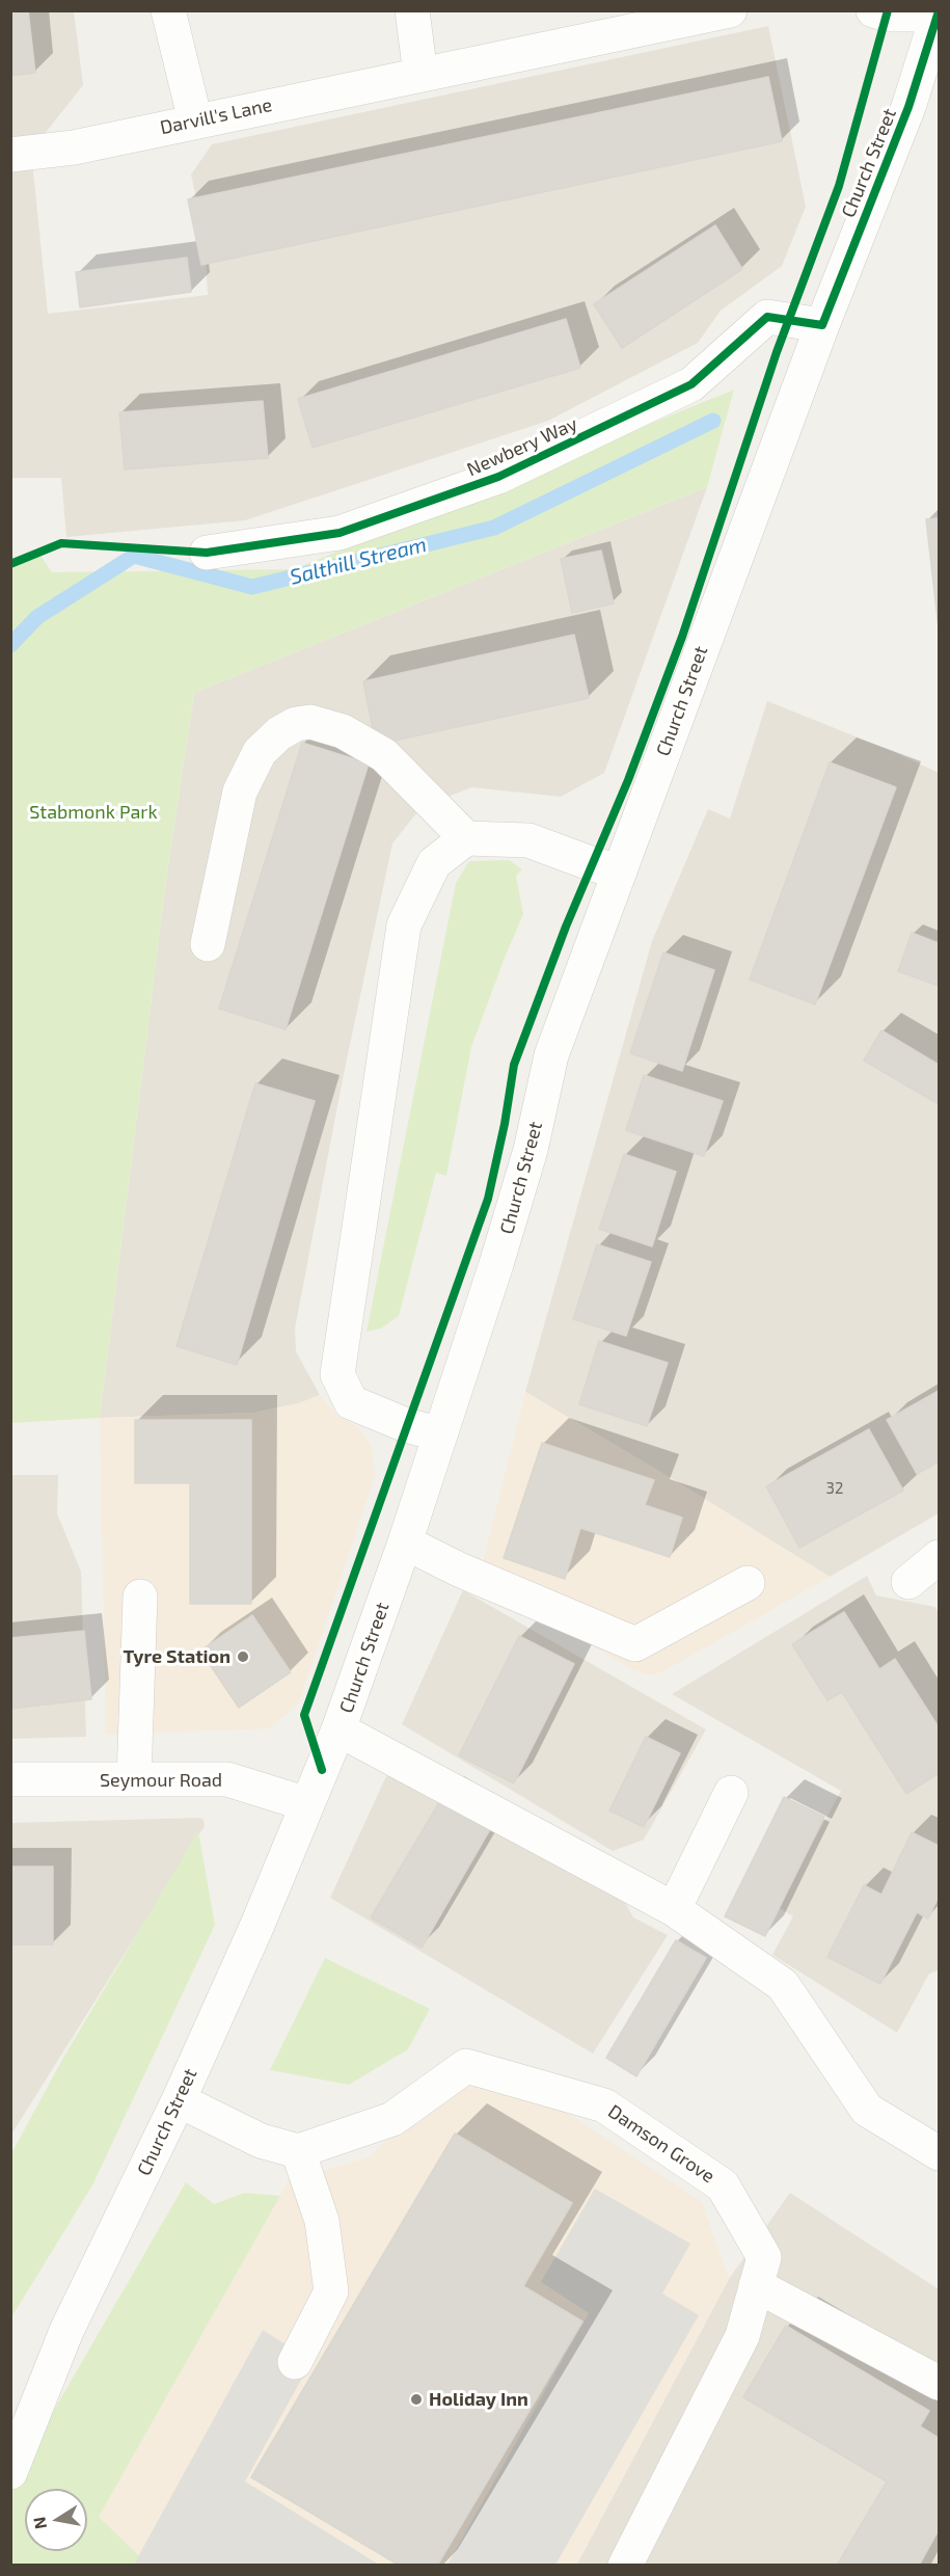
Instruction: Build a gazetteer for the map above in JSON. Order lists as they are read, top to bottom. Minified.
{"streets":{"street":["Darvill's Lane","Church Street","Newbery Way","Seymour Road","Damson Grove"]},"crossings":[["Church Street","Newbery Way"],["Church Street","Seymour Road"]],"water":["Salthill Stream"],"parks":["Stabmonk Park"],"places":["Tyre Station","Holiday Inn"],"house_numbers":["32"],"north":"left"}
